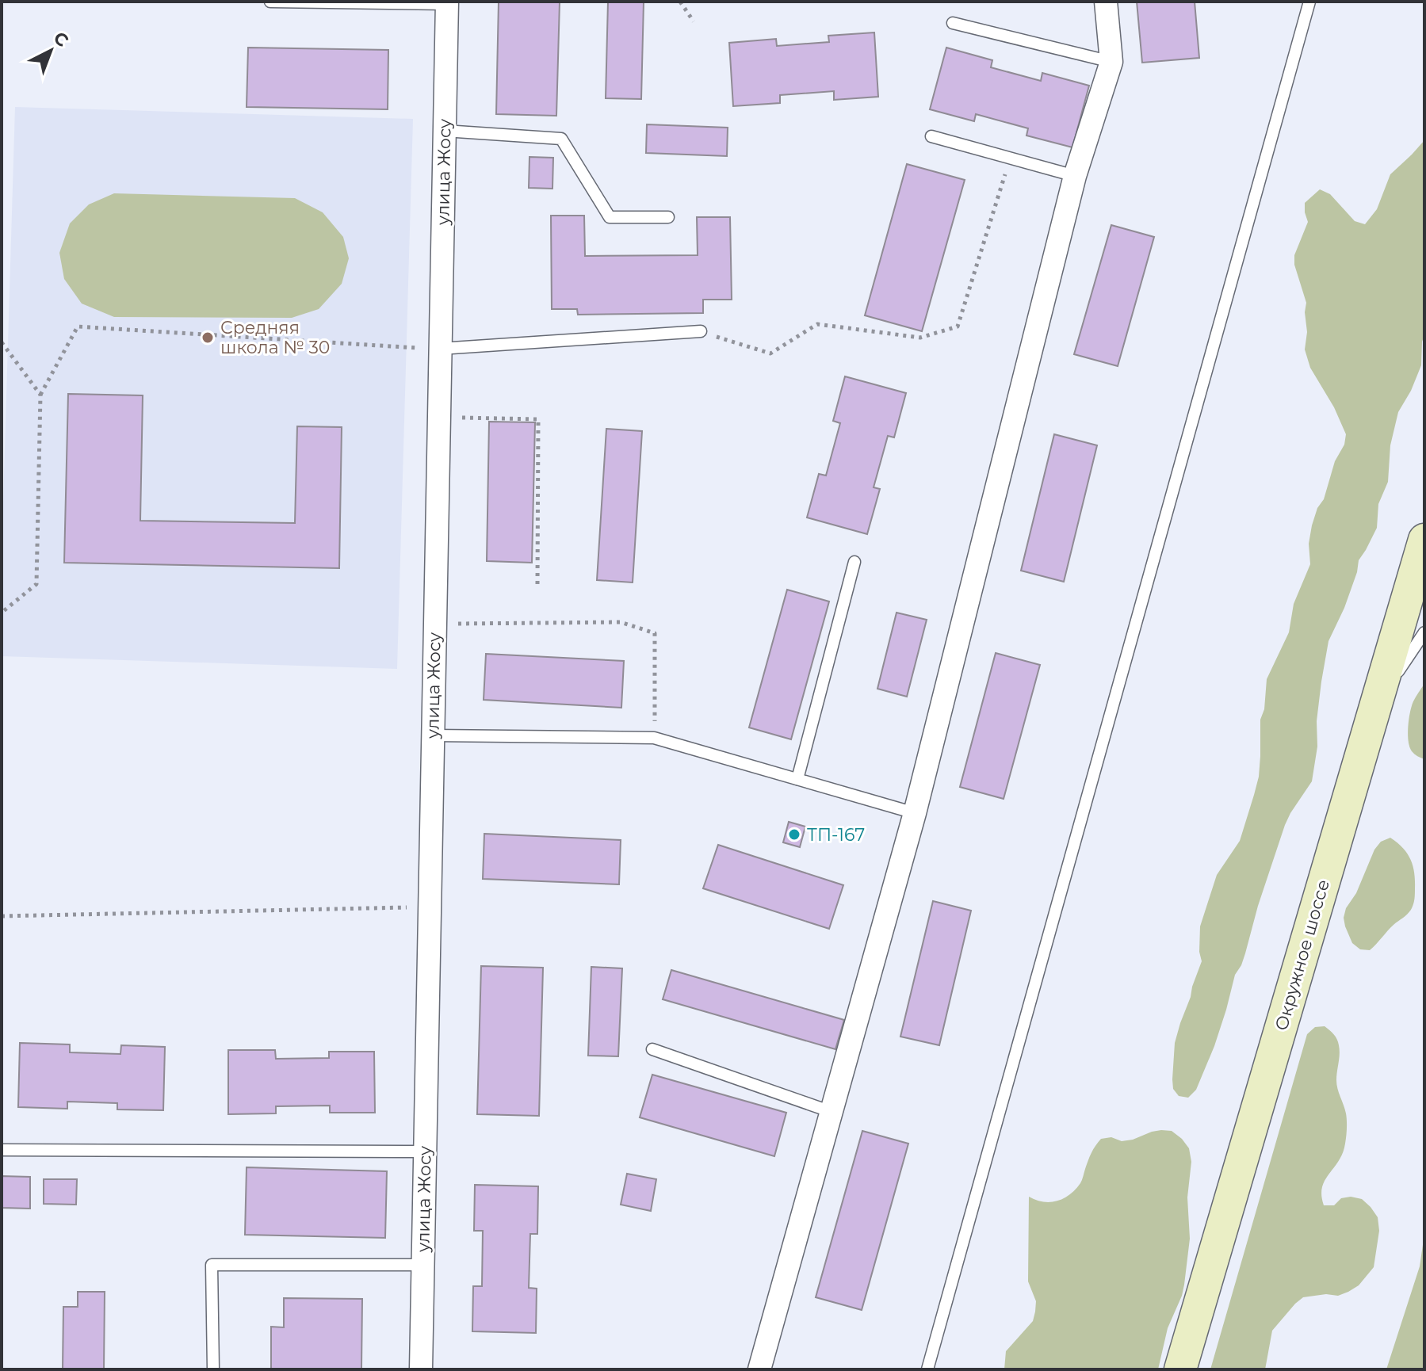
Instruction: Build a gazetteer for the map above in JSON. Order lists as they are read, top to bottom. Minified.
{"streets":{"main road":["Окружное шоссе"],"street":["улица Жосу"]},"places":["Средняя школа № 30","ТП-167"],"north":"top right"}
